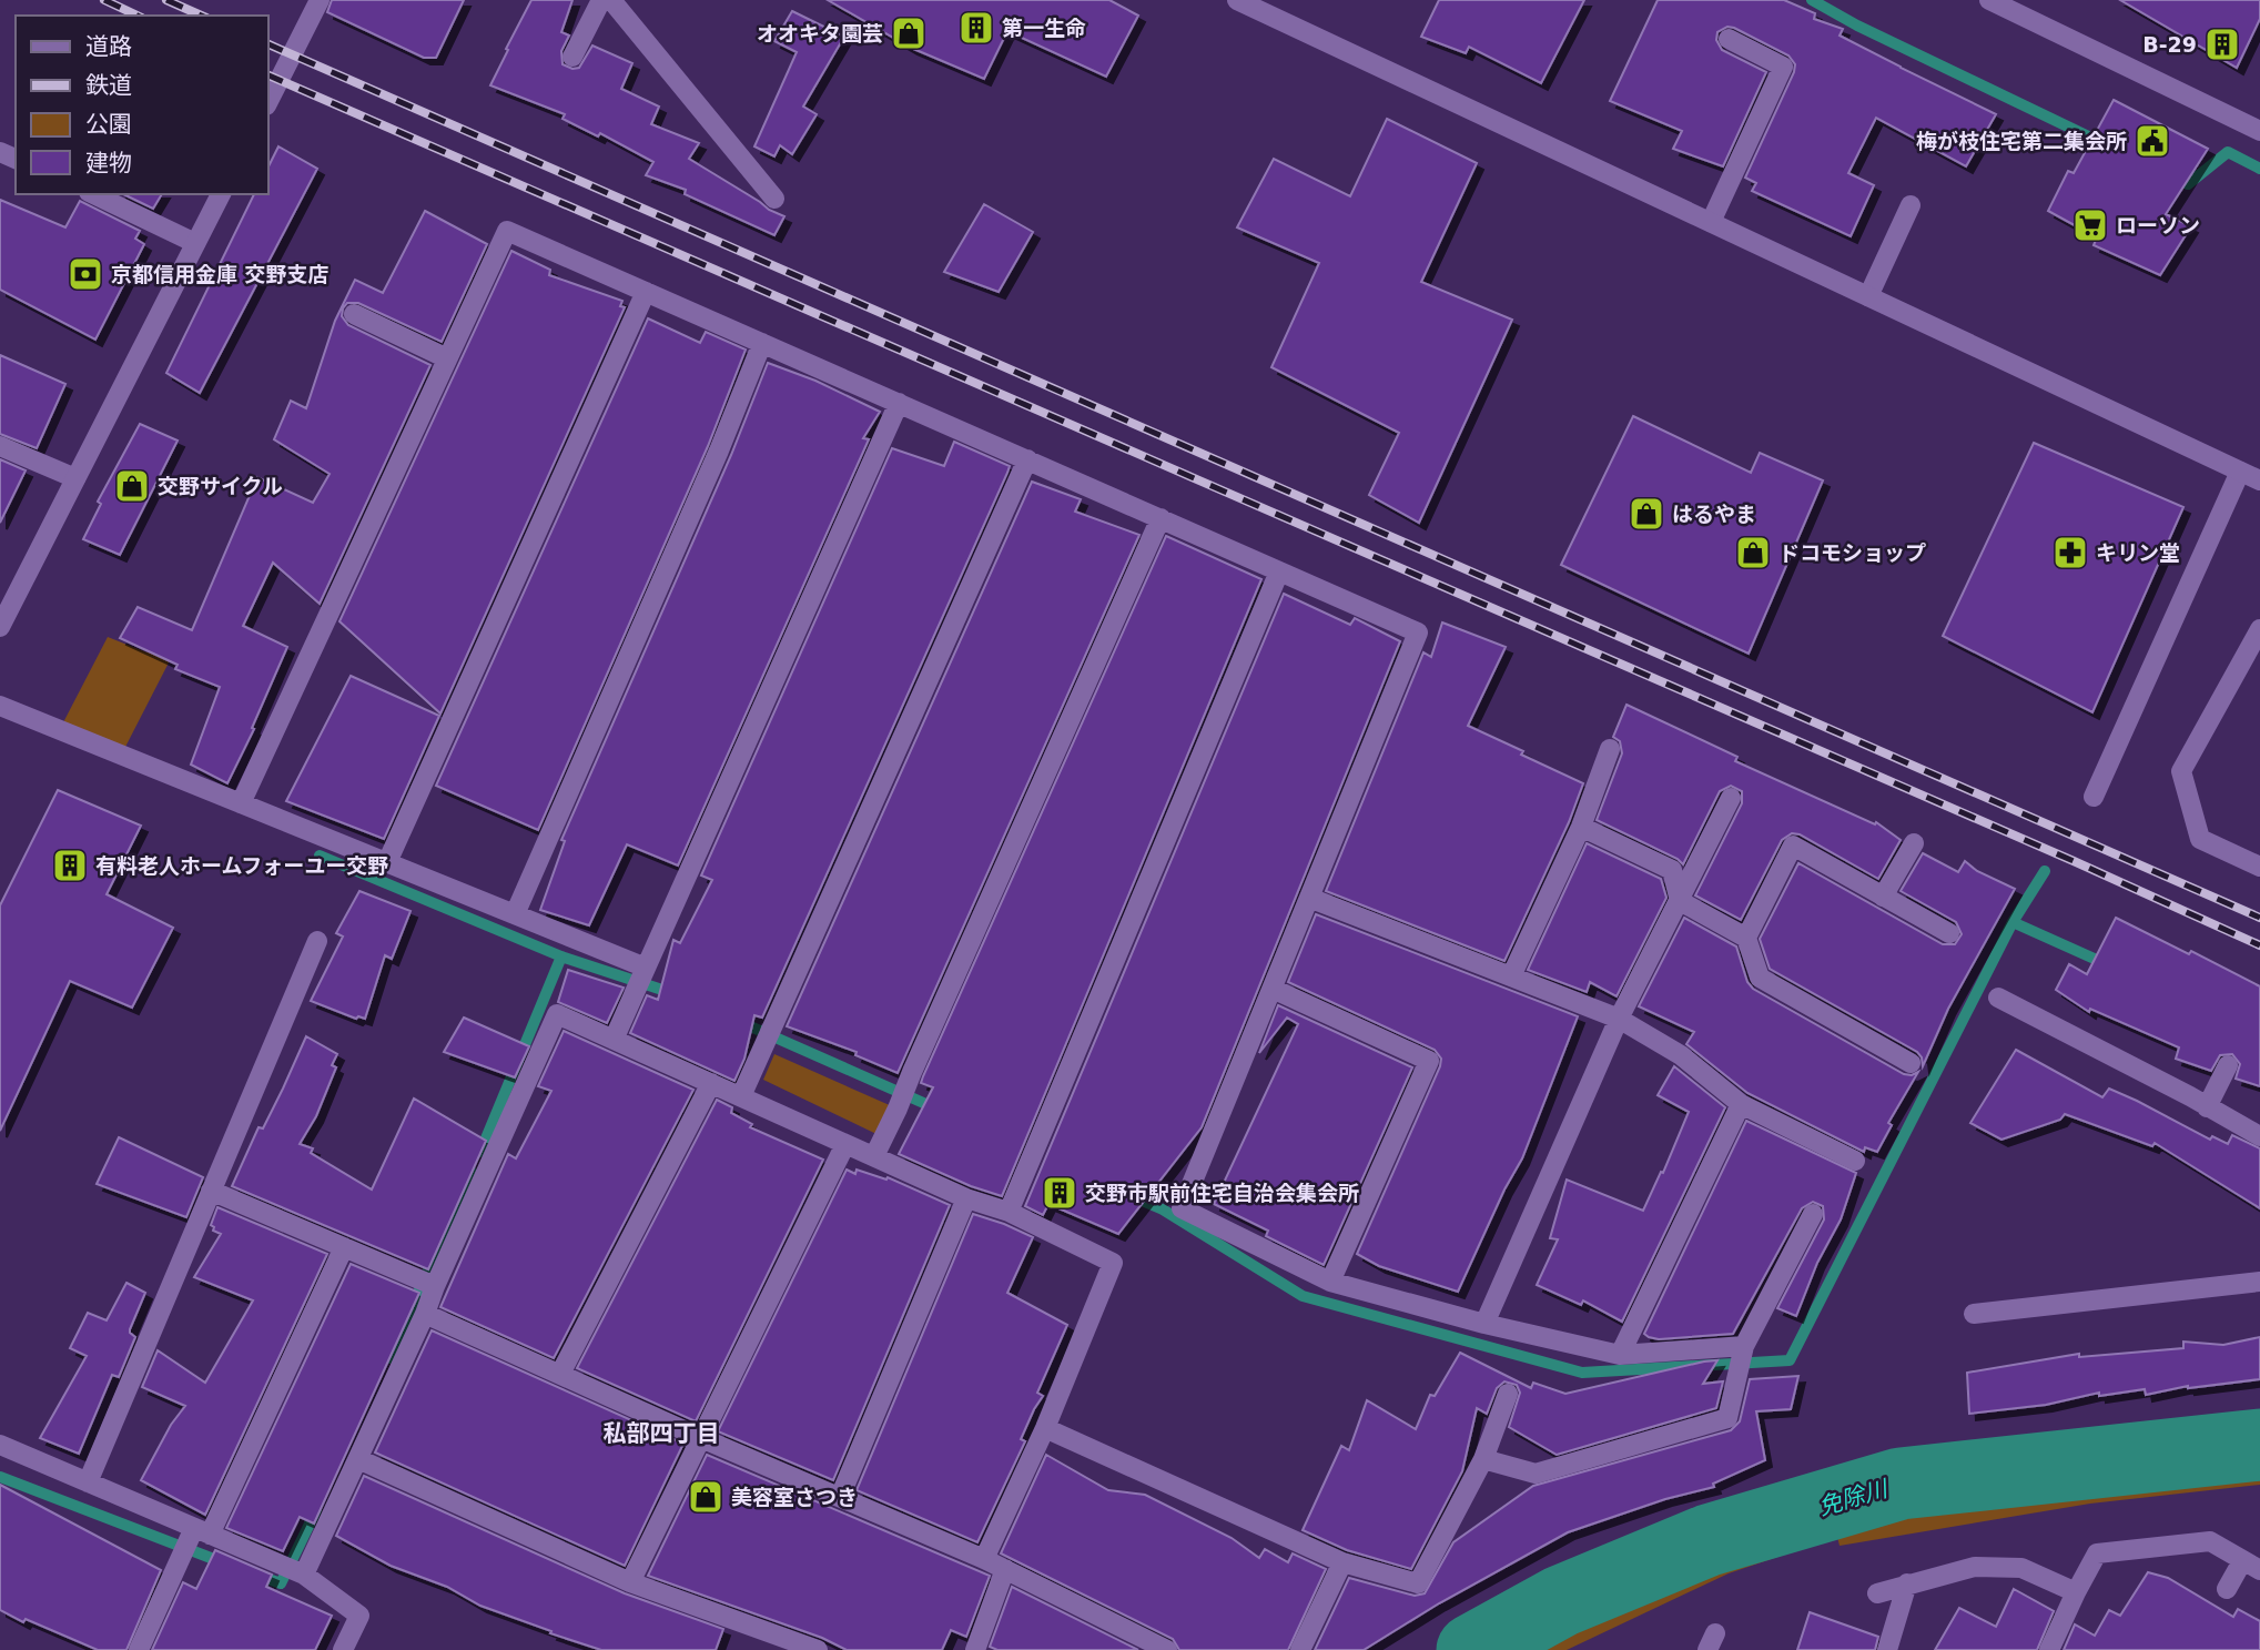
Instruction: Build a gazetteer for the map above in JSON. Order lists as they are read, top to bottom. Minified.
{"districts":["私部四丁目"],"water":["免除川"],"places":{"building":["第一生命","B-29","有料老人ホームフォーユー交野","交野市駅前住宅自治会集会所"],"shop":["オオキタ園芸","交野サイクル","はるやま","ドコモショップ","美容室さつき"],"public building":["梅が枝住宅第二集会所"],"supermarket":["ローソン"],"bank":["京都信用金庫 交野支店"],"pharmacy":["キリン堂"]},"legend":["道路","鉄道","公園","建物"]}
